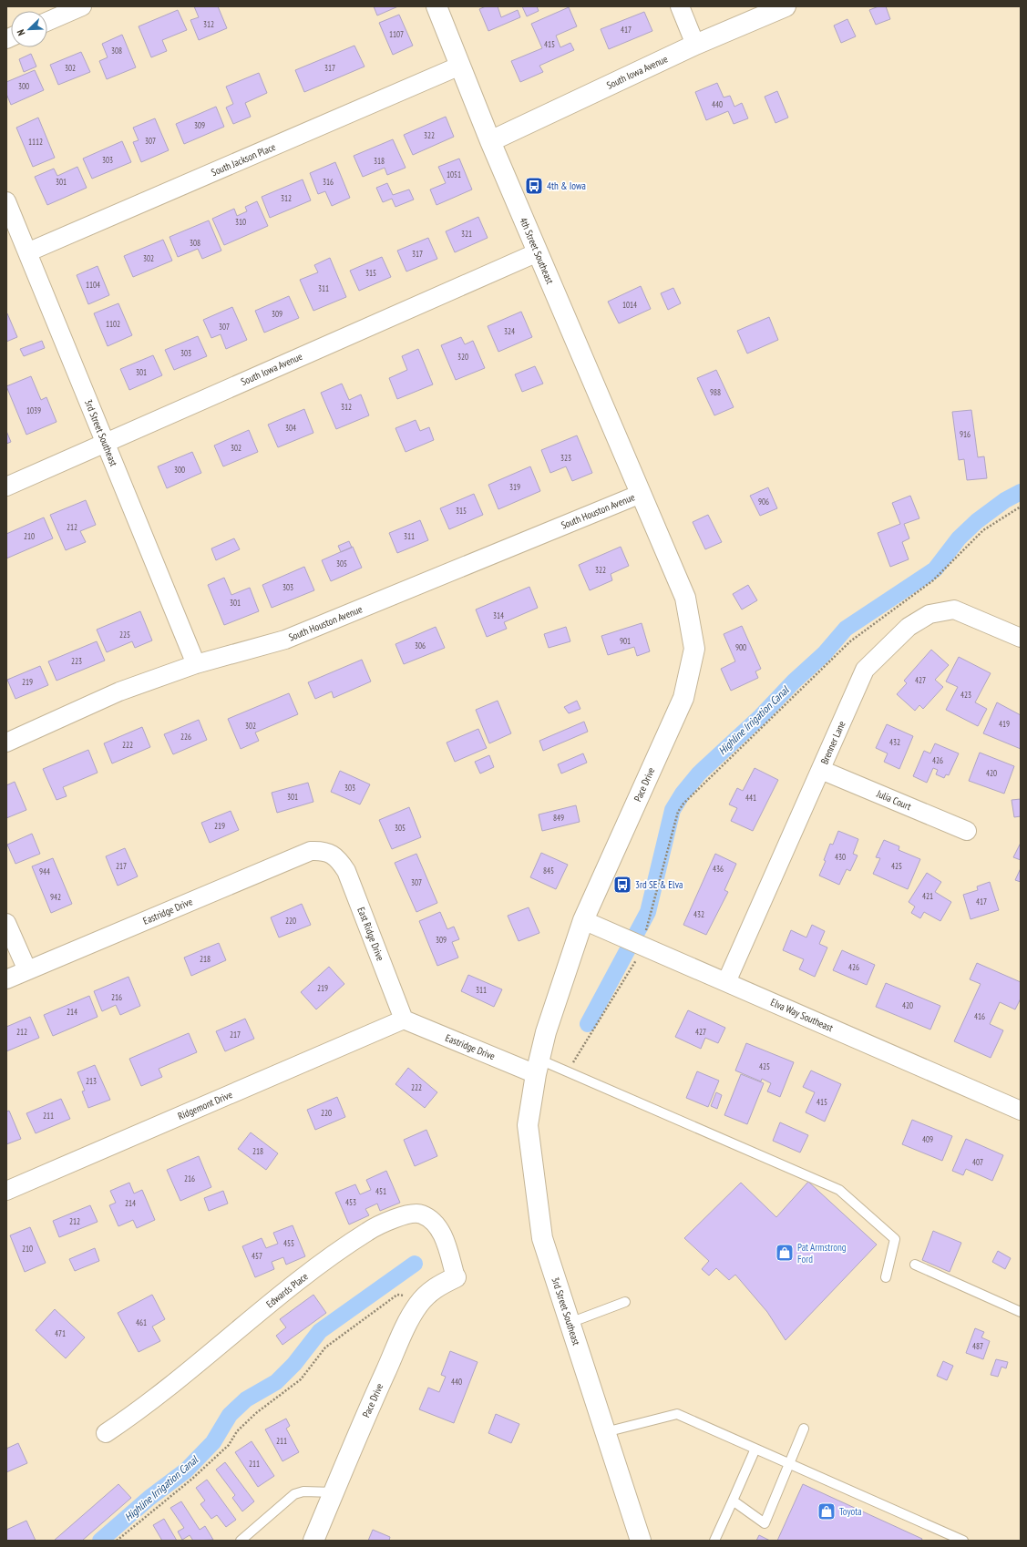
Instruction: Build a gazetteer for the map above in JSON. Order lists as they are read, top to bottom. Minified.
{"streets":{"street":["South Iowa Avenue","South Jackson Place","4th Street Southeast","3rd Street Southeast","South Houston Avenue","Brenner Lane","Pace Drive","Julia Court","Eastridge Drive","East Ridge Drive","Elva Way Southeast","Ridgemont Drive","Edwards Place"]},"crossings":[["South Iowa Avenue","4th Street Southeast"],["South Iowa Avenue","3rd Street Southeast"],["South Jackson Place","4th Street Southeast"],["South Jackson Place","3rd Street Southeast"],["4th Street Southeast","South Houston Avenue"],["4th Street Southeast","Pace Drive"],["3rd Street Southeast","South Houston Avenue"],["3rd Street Southeast","Pace Drive"],["3rd Street Southeast","Eastridge Drive"],["South Houston Avenue","Pace Drive"],["Brenner Lane","Julia Court"],["Brenner Lane","Elva Way Southeast"],["Pace Drive","Eastridge Drive"],["Pace Drive","Elva Way Southeast"],["Pace Drive","Edwards Place"],["Eastridge Drive","East Ridge Drive"],["Eastridge Drive","Ridgemont Drive"],["East Ridge Drive","Ridgemont Drive"]],"water":["Highline Irrigation Canal"],"places":{"bus stop":["4th & Iowa","3rd SE & Elva"],"shop":["Pat Armstrong Ford","Toyota"]},"house_numbers":["312","417","1107","415","308","302","317","300","440","309","322","307","1112","303","318","1051","301","316","312","310","321","308","317","302","315","1104","311","1014","309","1102","307","324","303","320","301","988","312","1039","304","916","302","323","300","319","906","315","212","210","311","305","322","303","301","314","225","901","306","900","223","427","219","423","419","302","226","432","222","426","420","303","301","441","849","219","305","430","217","425","436","845","944","307","421","942","417","432","220","309","218","426","219","311","216","420","214","416","212","427","217","425","213","222","415","220","211","409","218","407","216","451","453","214","212","455","210","457","461","471","487","440","211","211"],"north":"bottom left"}
